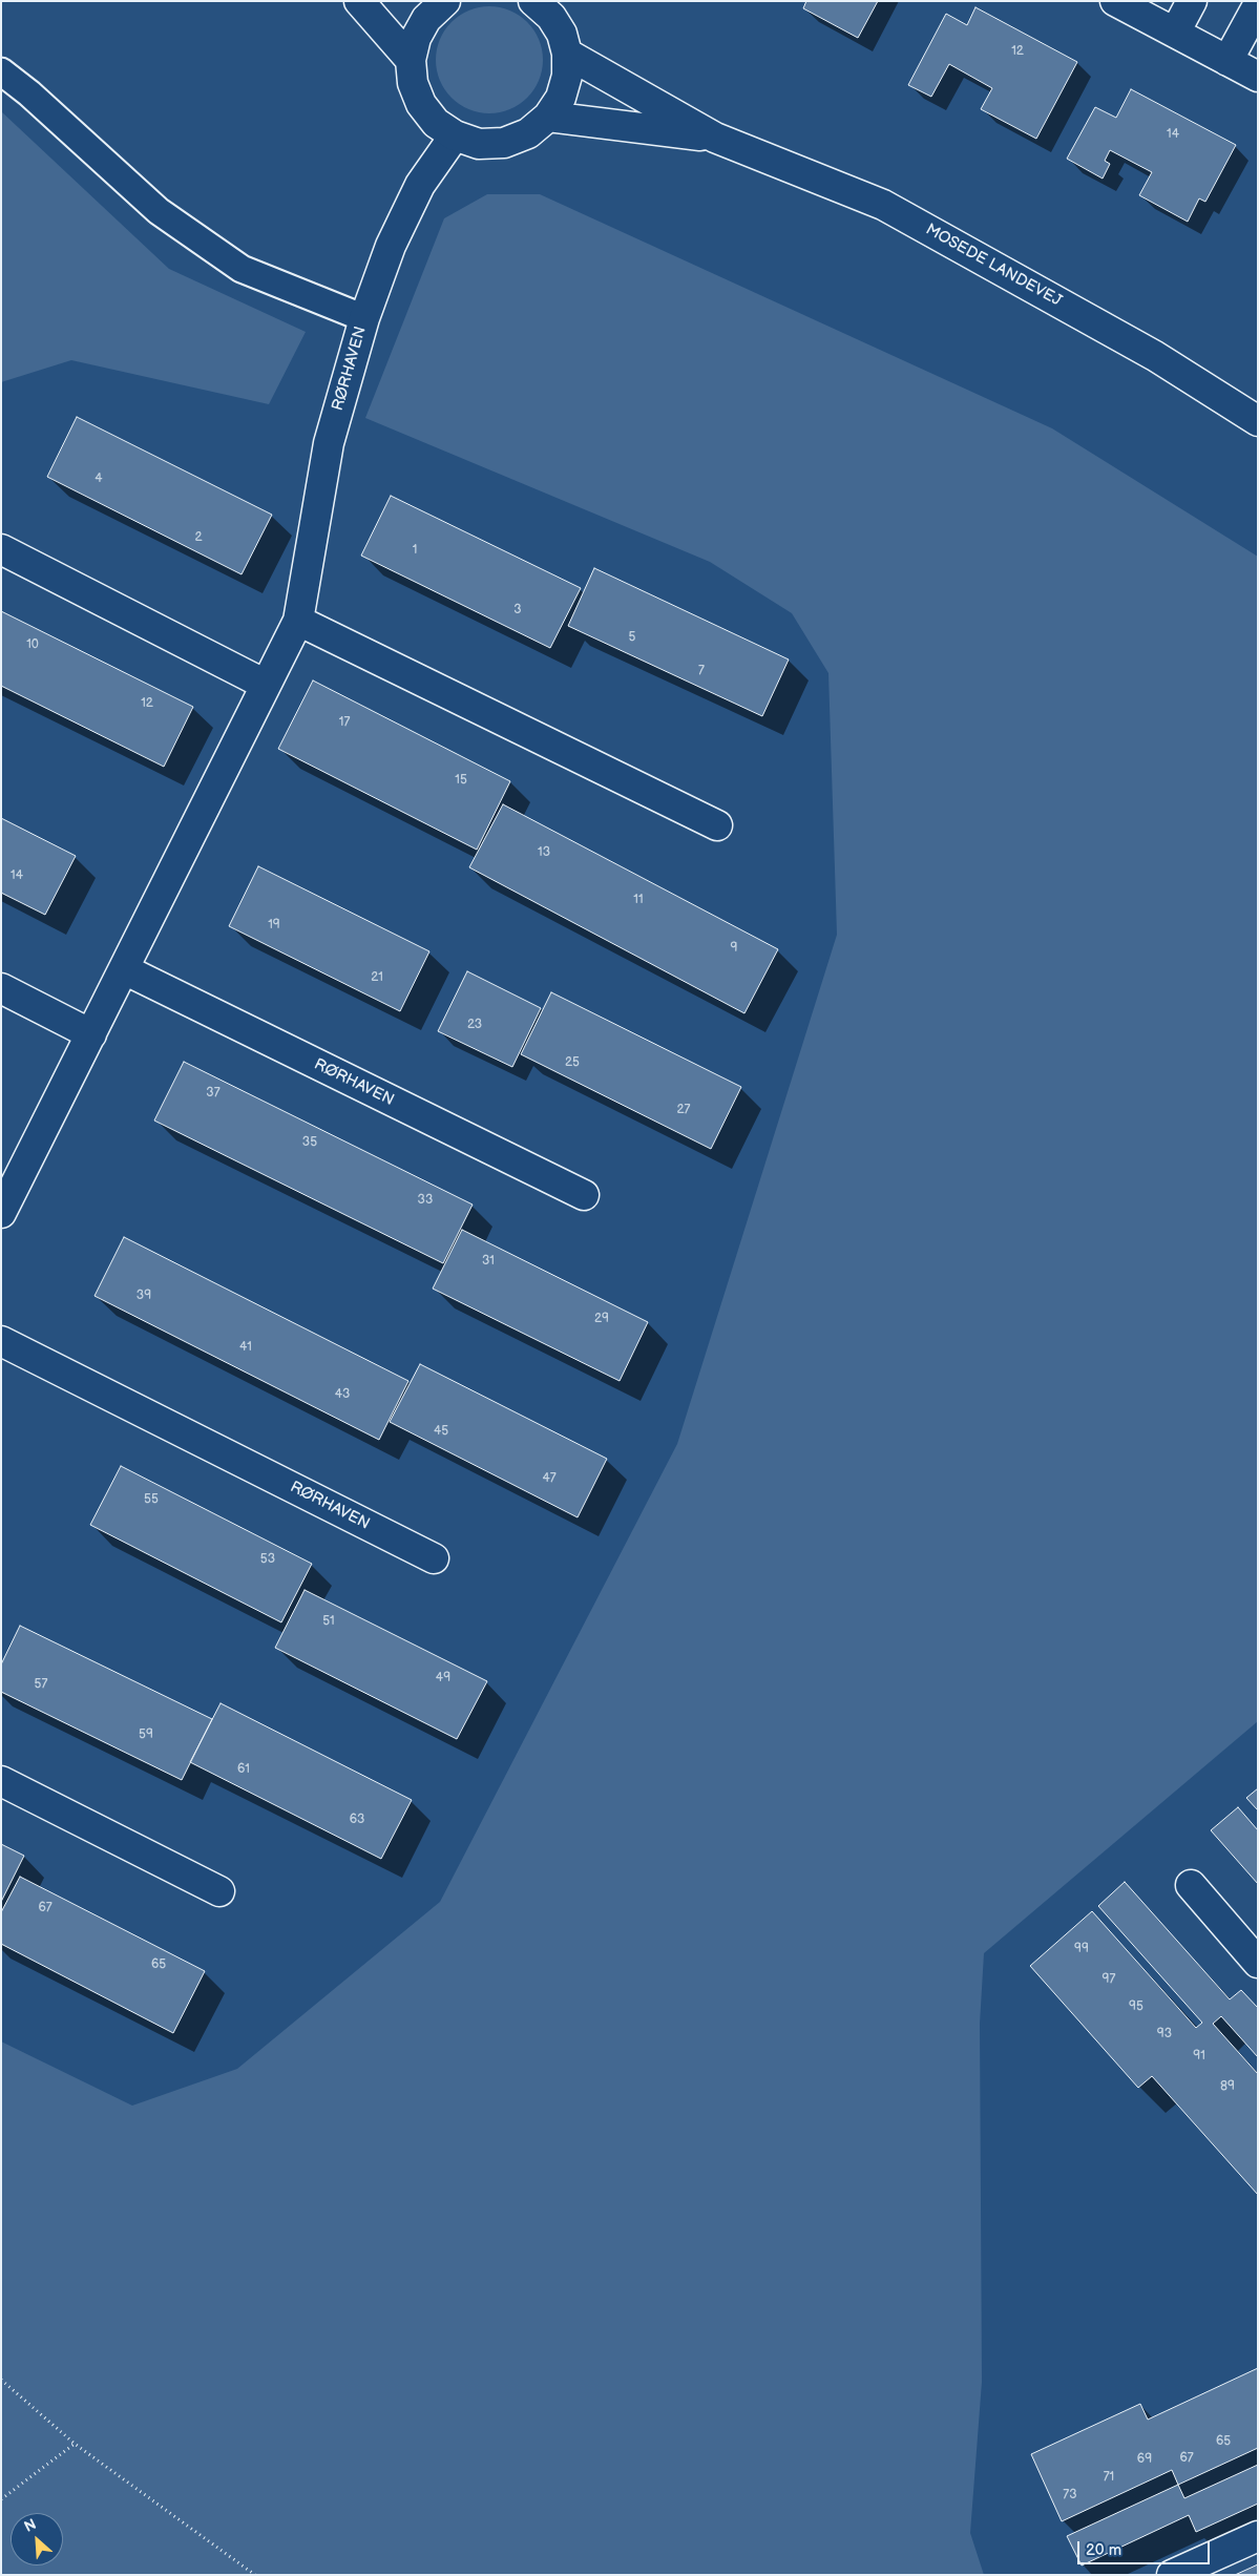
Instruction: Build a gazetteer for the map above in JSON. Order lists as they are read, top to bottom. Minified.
{"streets":{"street":["MOSEDE LANDEVEJ","RØRHAVEN"]},"house_numbers":["12","14","4","2","1","3","5","10","7","12","17","15","13","14","11","19","9","21","23","25","37","27","35","33","31","39","29","41","43","45","47","55","53","51","49","57","59","61","63","67","99","65","97","95","93","91","89","65","67","69","71","73"],"scale_bar":"20 m","north":"top left"}
